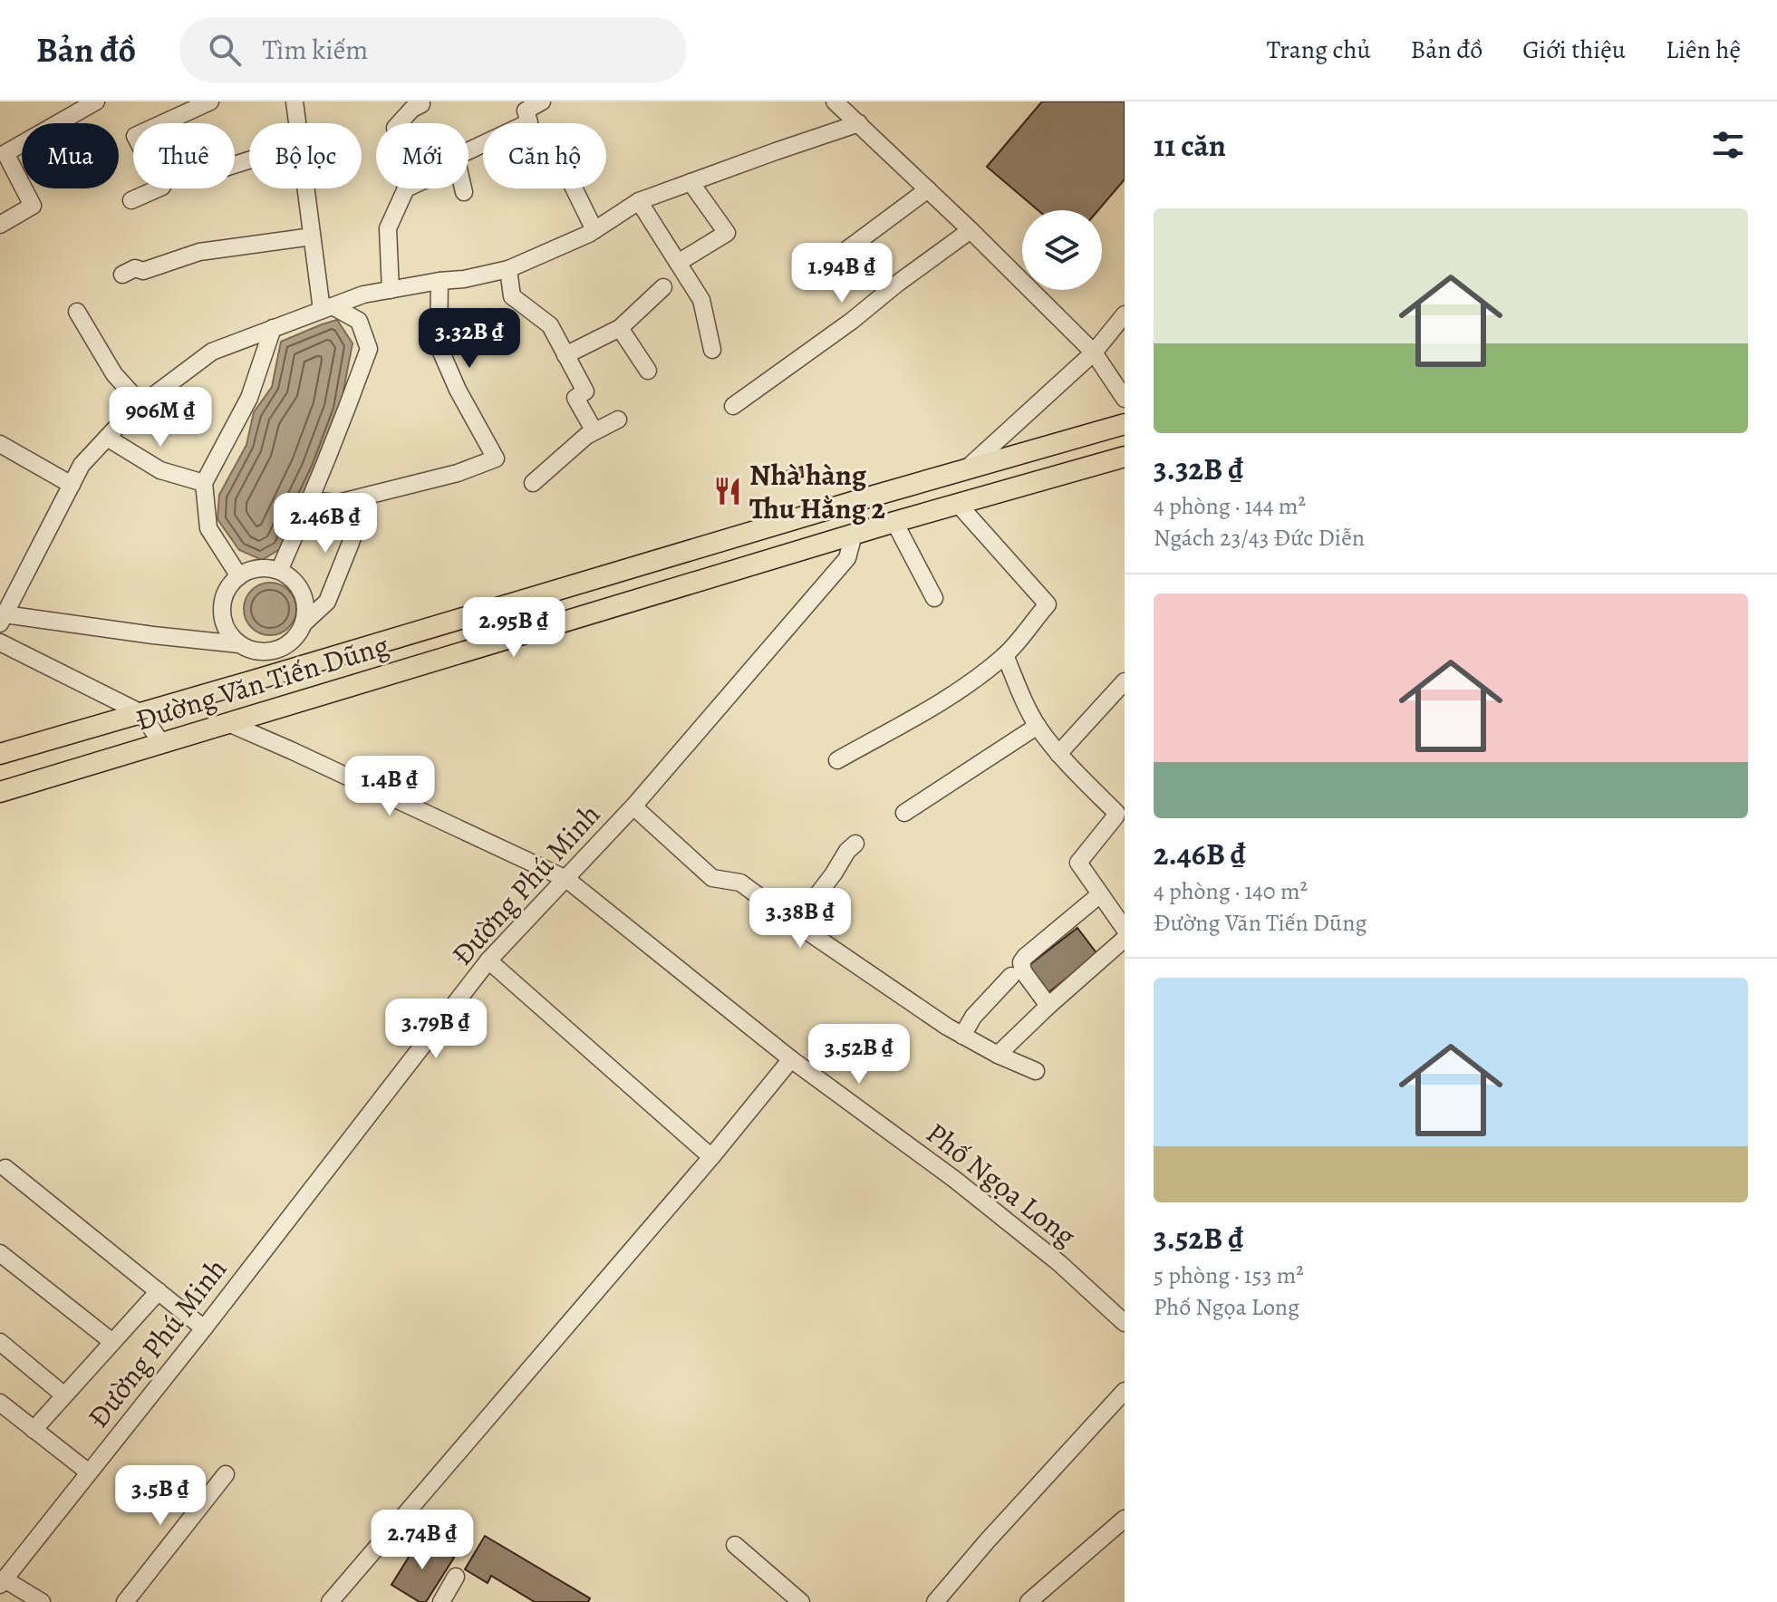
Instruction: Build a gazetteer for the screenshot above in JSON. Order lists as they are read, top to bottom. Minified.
{"streets":{"main road":["Đường Văn Tiến Dũng"],"street":["Đường Phú Minh","Phố Ngọa Long"]},"crossings":[["Đường Văn Tiến Dũng","Đường Phú Minh"],["Đường Văn Tiến Dũng","Phố Ngọa Long"],["Đường Phú Minh","Phố Ngọa Long"]],"places":{"restaurant":["Nhà hàng Thu Hằng 2"]},"page":{"header":"Bản đồ","search":"Tìm kiếm","nav":["Trang chủ","Bản đồ","Giới thiệu","Liên hệ"],"heading":"11 căn","chip":["Mua","Thuê","Bộ lọc","Mới","Căn hộ"],"list":[{"name":"3.32B ₫","note":"4 phòng · 144 m² · Ngách 23/43 Đức Diễn"},{"name":"2.46B ₫","note":"4 phòng · 140 m² · Đường Văn Tiến Dũng"},{"name":"3.52B ₫","note":"5 phòng · 153 m² · Phố Ngọa Long"}],"price":["1.94B ₫","3.32B ₫","906M ₫","2.46B ₫","2.95B ₫","1.4B ₫","3.38B ₫","3.79B ₫","3.52B ₫","3.5B ₫","2.74B ₫"]}}
